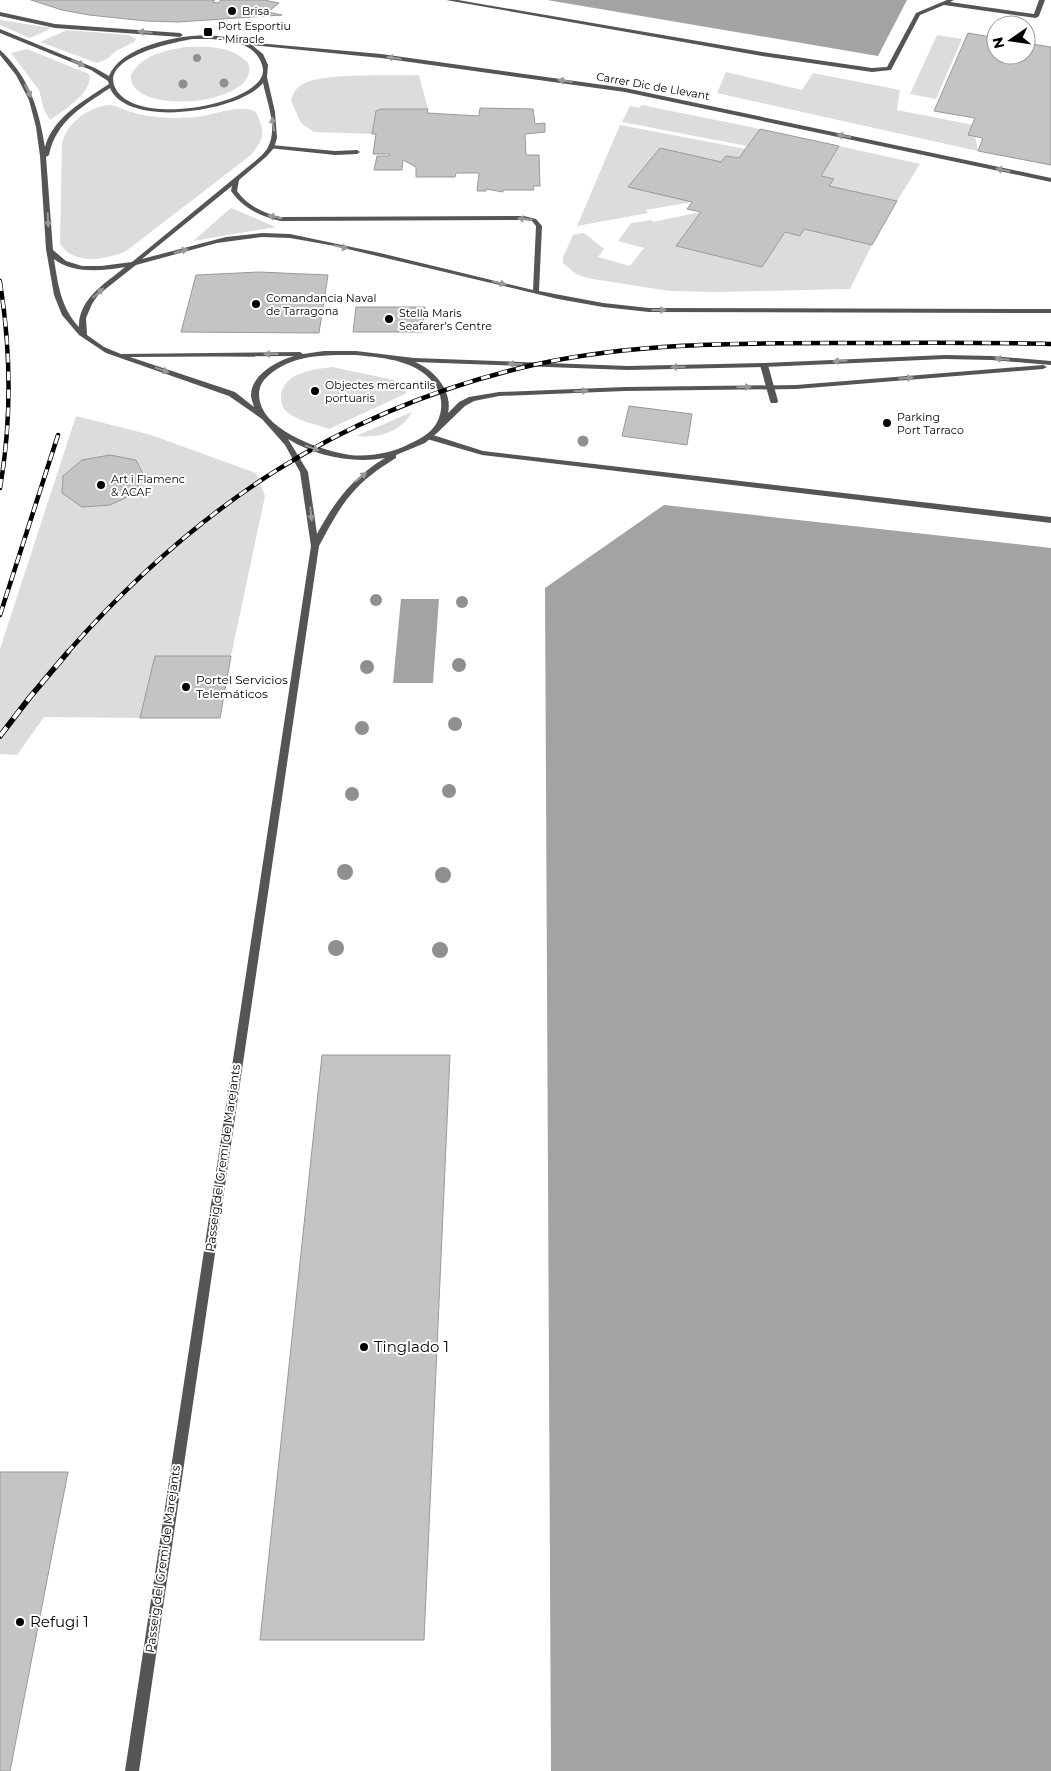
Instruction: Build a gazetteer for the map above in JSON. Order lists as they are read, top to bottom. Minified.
{"streets":{"street":["Carrer Dic de Llevant","Passeig del Gremi de Marejants"]},"places":{"other":["Brisa","Comandancia Naval de Tarragona","Stella Maris Seafarer’s Centre","Objectes mercantils portuaris","Parking Port Tarraco","Art i Flamenc & ACAF","Portel Servicios Telemáticos","Tinglado 1","Refugi 1"],"transit":["Port Esportiu - Miracle"]},"north":"left"}
